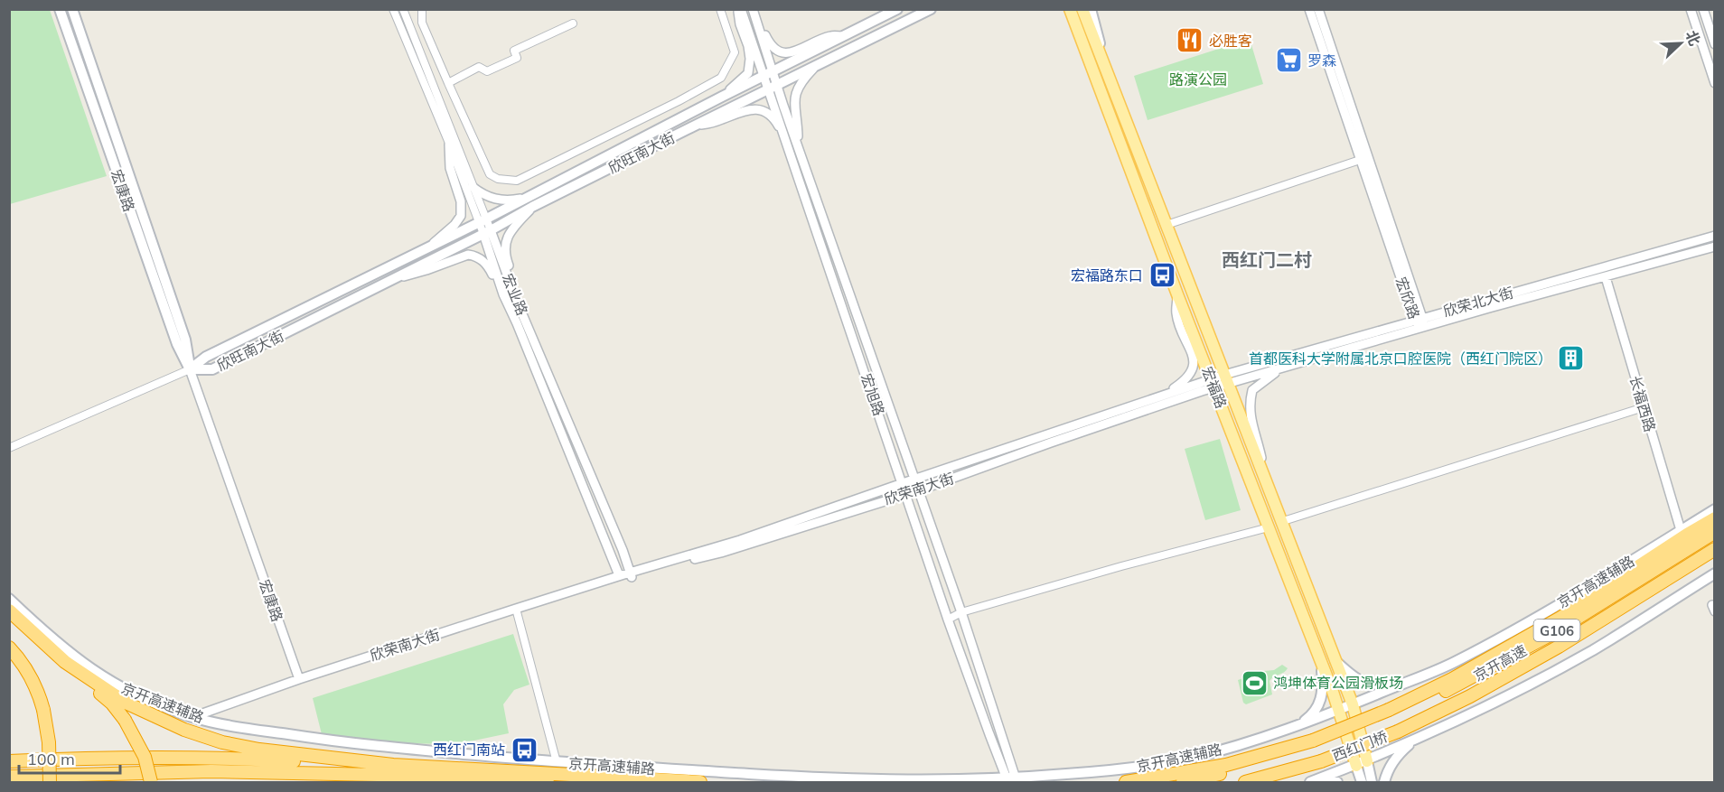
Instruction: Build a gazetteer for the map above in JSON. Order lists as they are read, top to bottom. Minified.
{"streets":{"highway":["G106","京开高速","西红门桥"],"main road":["欣旺南大街","宏康路","宏福路","京开高速辅路"],"street":["宏业路","宏欣路","欣荣北大街","宏旭路","长福西路","欣荣南大街"]},"crossings":[["欣旺南大街","宏康路"],["欣旺南大街","宏业路"],["欣旺南大街","宏旭路"],["宏康路","欣荣南大街"],["宏业路","欣荣南大街"],["宏欣路","欣荣北大街"],["欣荣北大街","宏福路"],["欣荣北大街","长福西路"],["欣荣北大街","欣荣南大街"],["宏福路","欣荣南大街"],["宏福路","京开高速辅路"],["宏旭路","欣荣南大街"],["宏旭路","京开高速辅路"],["长福西路","京开高速辅路"],["欣荣南大街","京开高速辅路"],["G106","西红门桥"],["京开高速","西红门桥"]],"districts":["西红门二村"],"parks":["路演公园"],"places":{"restaurant":["必胜客"],"supermarket":["罗森"],"bus stop":["宏福路东口","西红门南站"],"building":["首都医科大学附属北京口腔医院（西红门院区）"],"sports":["鸿坤体育公园滑板场"]},"scale_bar":"100 m","north":"top right"}
